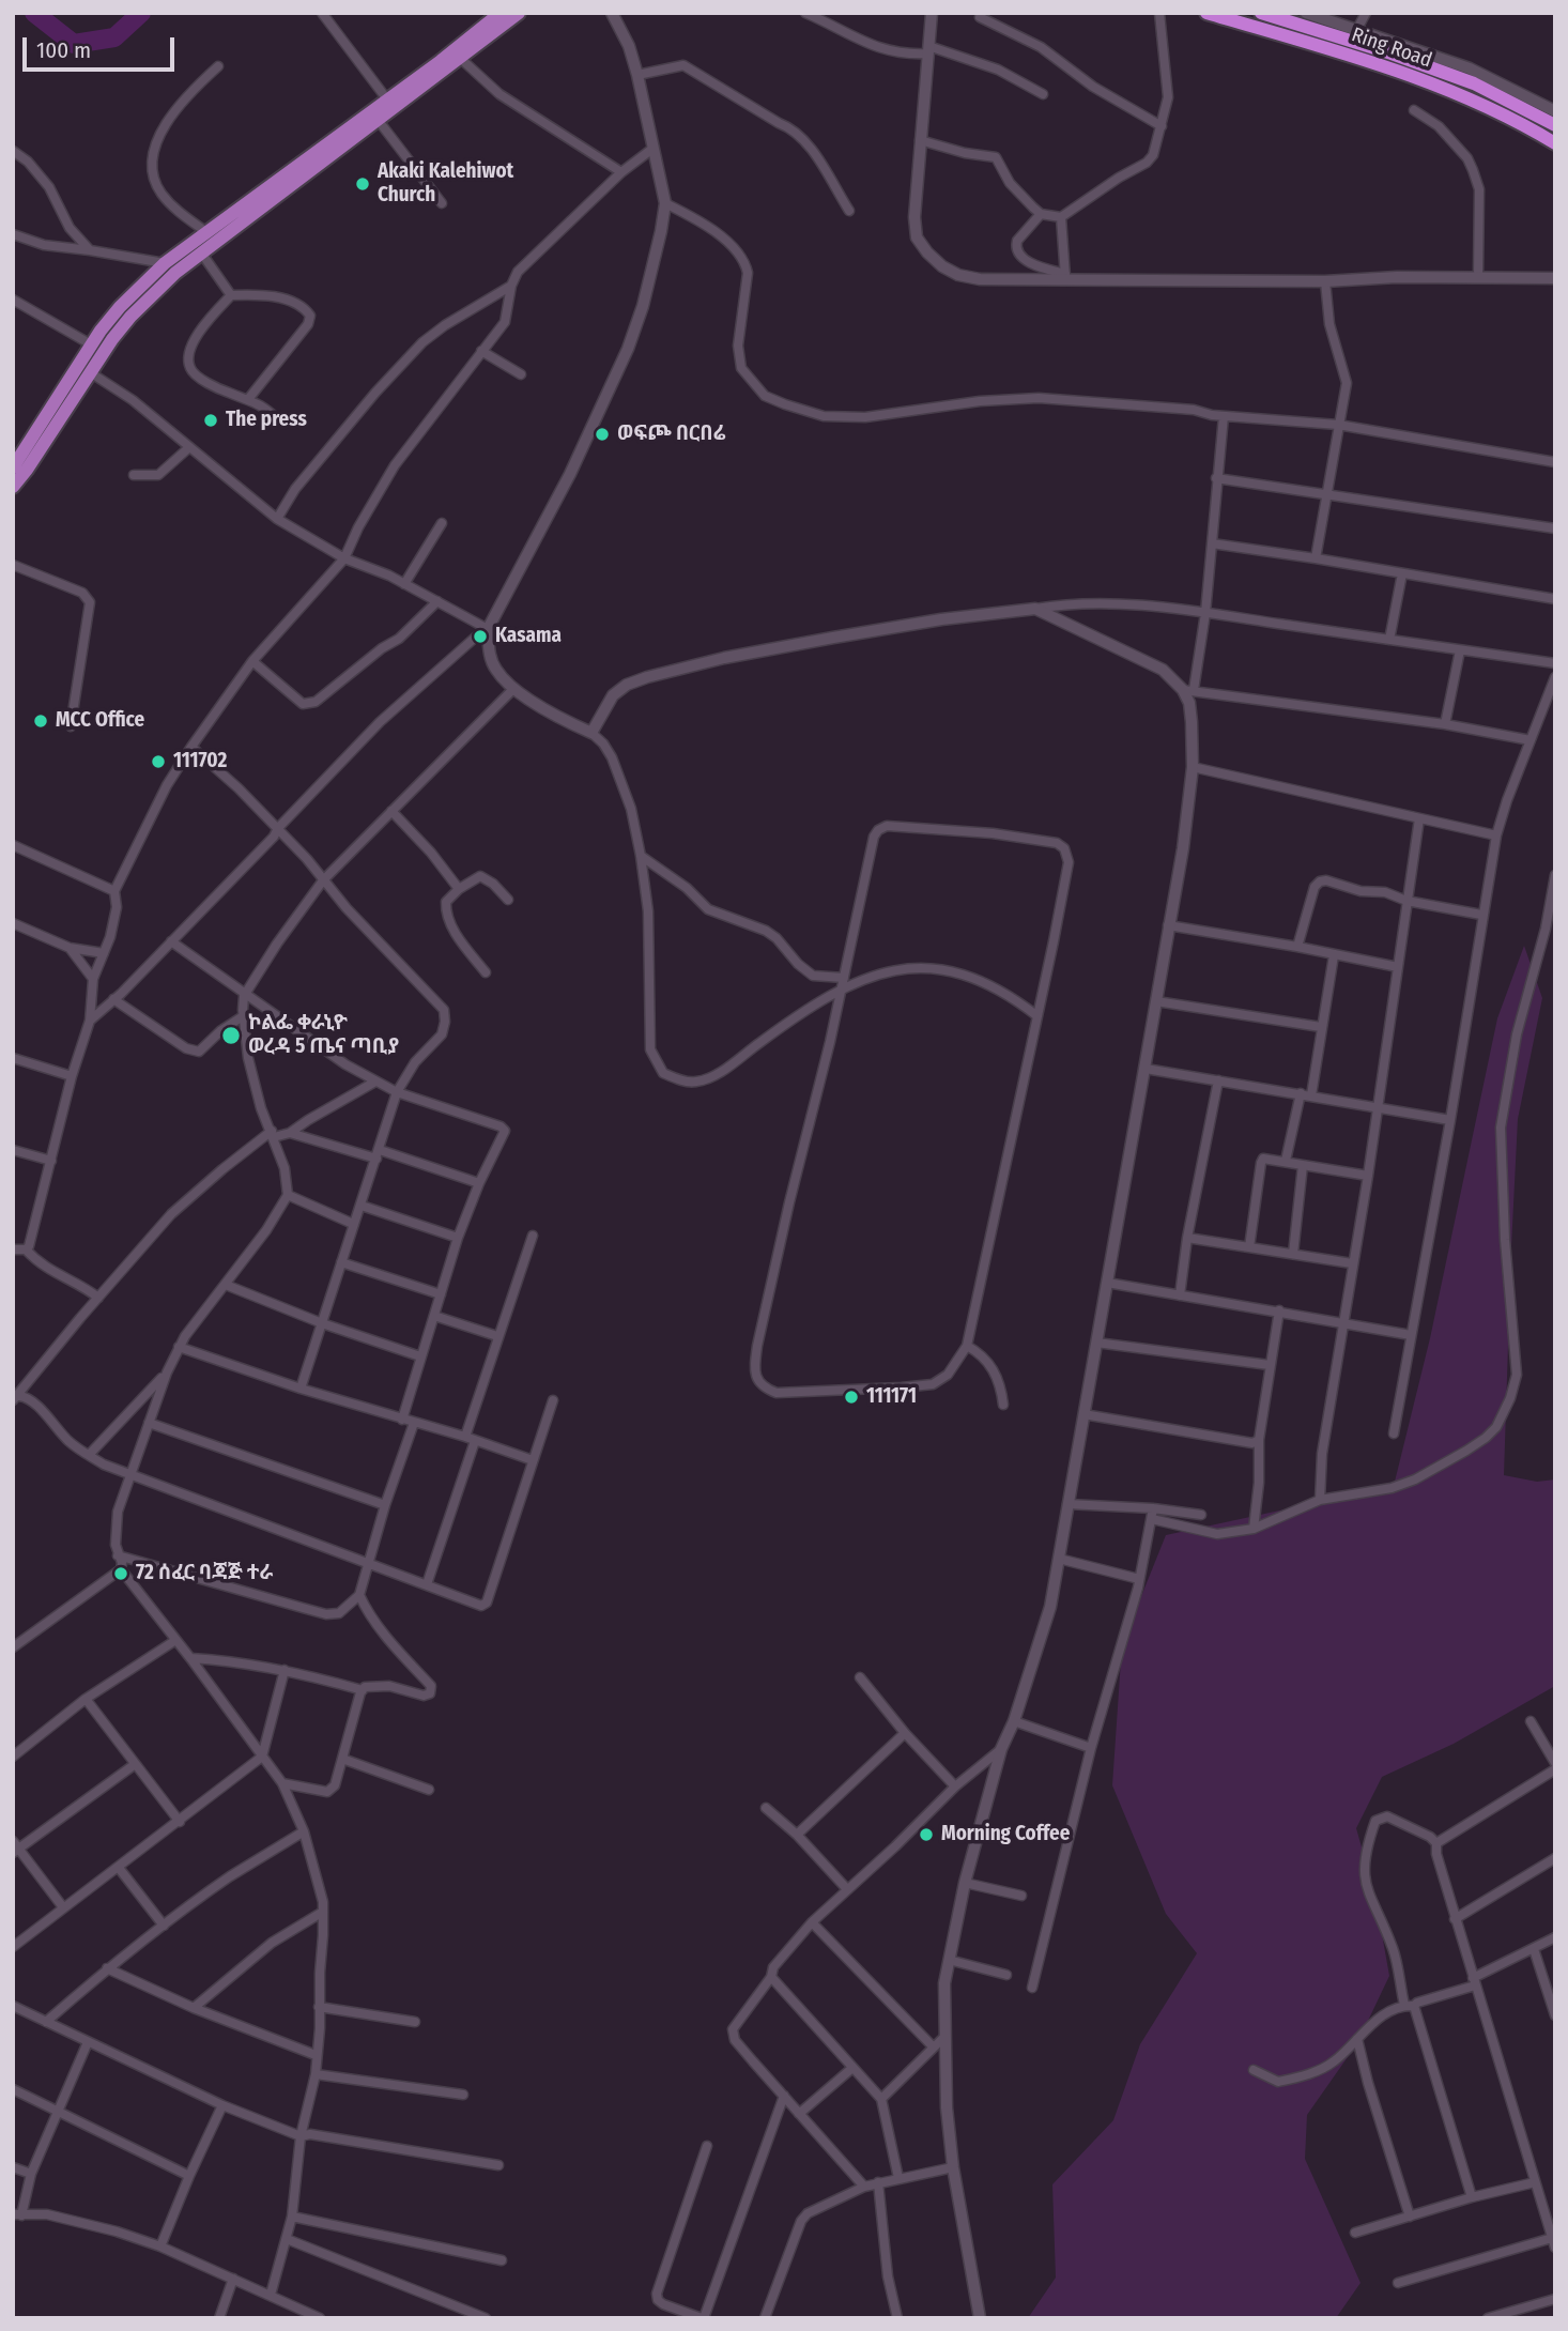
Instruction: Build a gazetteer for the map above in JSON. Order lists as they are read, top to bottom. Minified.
{"streets":{"highway":["Ring Road"]},"places":["Akaki Kalehiwot Church","The press","ወፍጮ በርበሬ","Kasama","MCC Office","111702","ኮልፌ ቀራኒዮ ወረዳ 5 ጤና ጣቢያ","111171","72 ሰፈር ባጃጅ ተራ","Morning Coffee"],"scale_bar":"100 m"}
